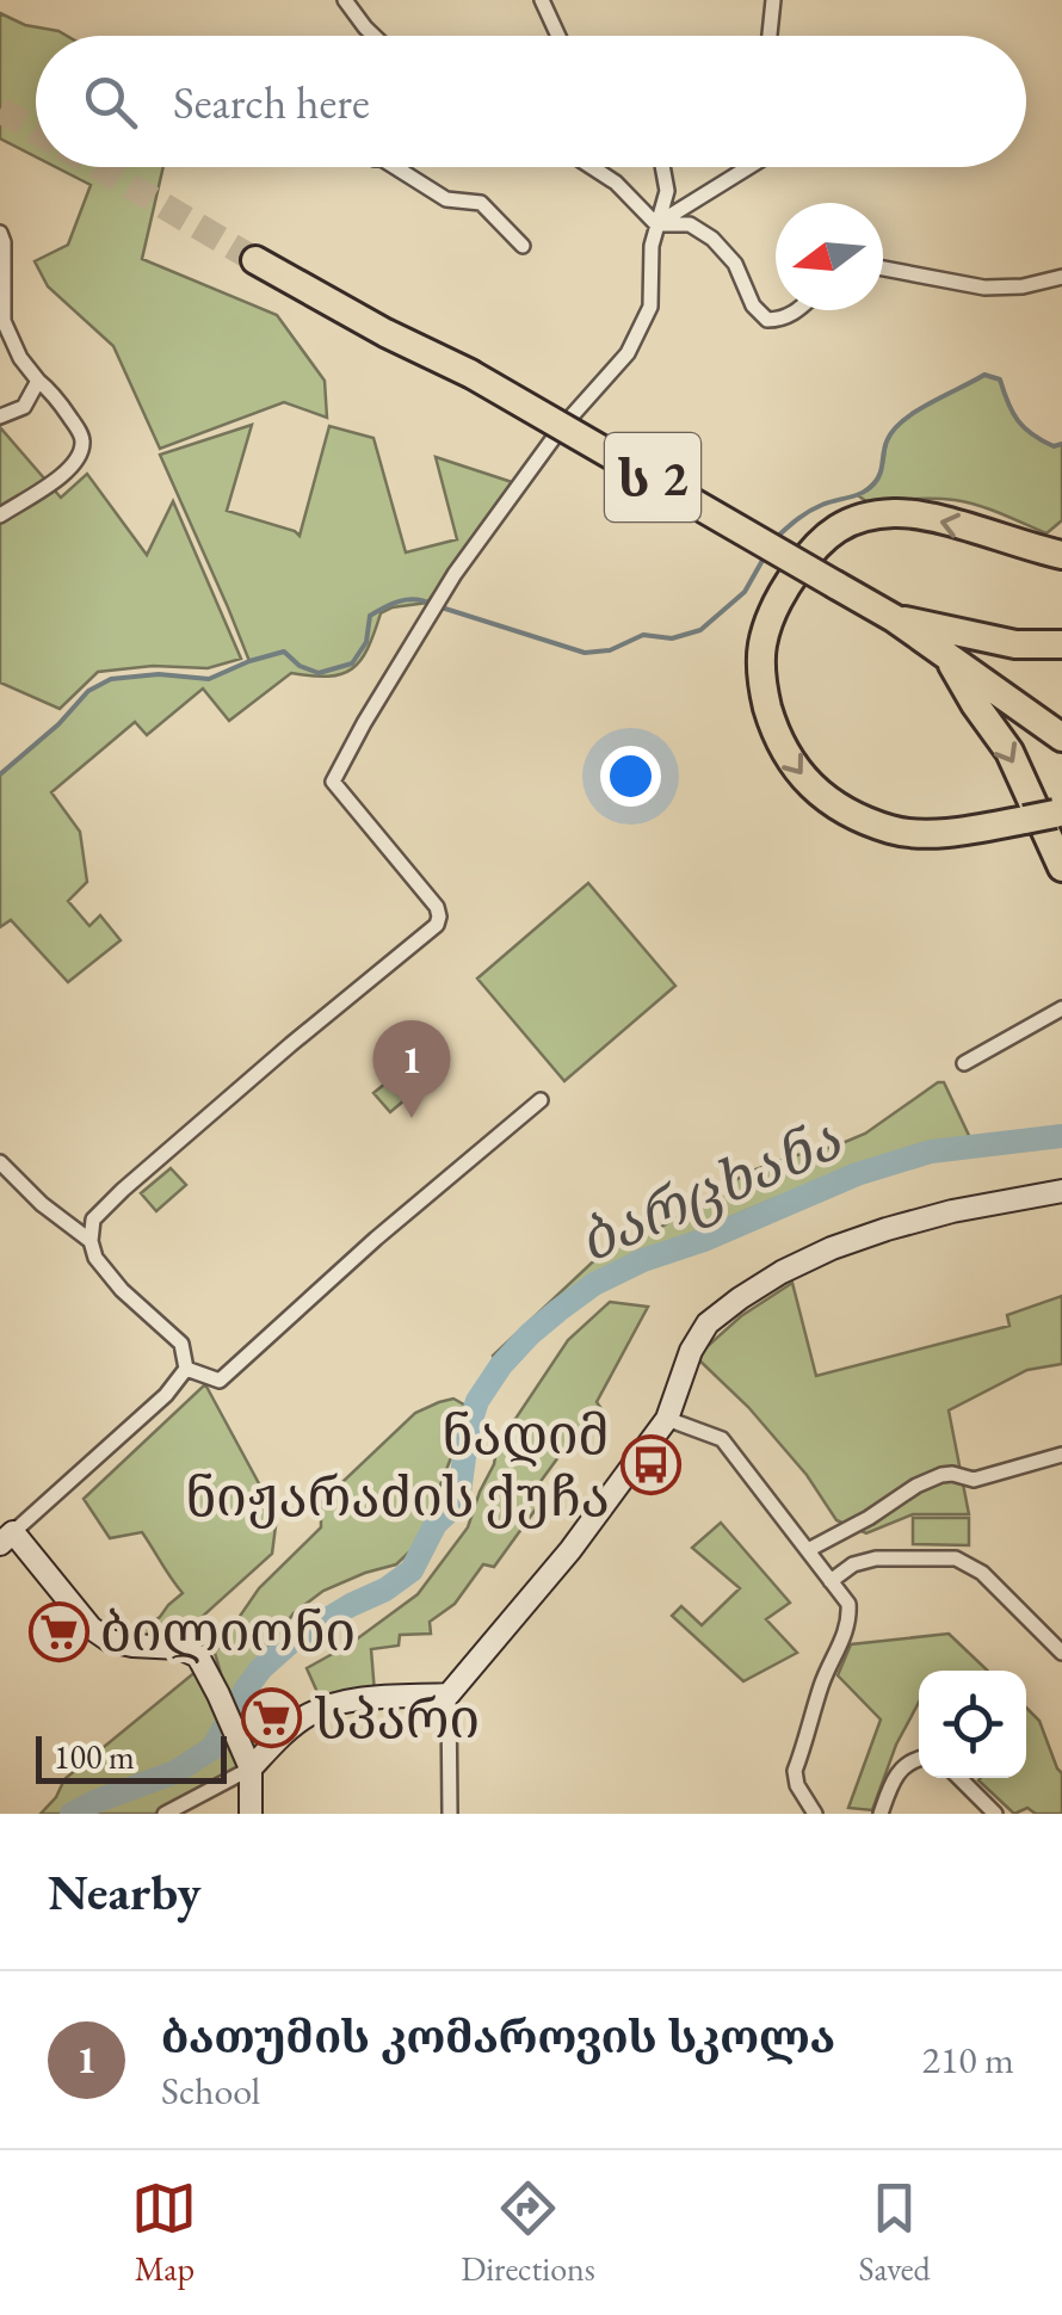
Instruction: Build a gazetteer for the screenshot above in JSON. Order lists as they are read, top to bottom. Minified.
{"streets":{"highway":["ს 2"]},"water":["ბარცხანა"],"places":{"bus stop":["ნადიმ ნიჟარაძის ქუჩა"],"supermarket":["ბილიონი","სპარი"]},"scale_bar":"100 m","north":"left","page":{"search":"Search here","pins":"1","scale":"100 m","heading":"Nearby","list":[{"mark":"1","name":"ბათუმის კომაროვის სკოლა","note":"School","value":"210 m"}],"nav":["Map","Directions","Saved"]}}
